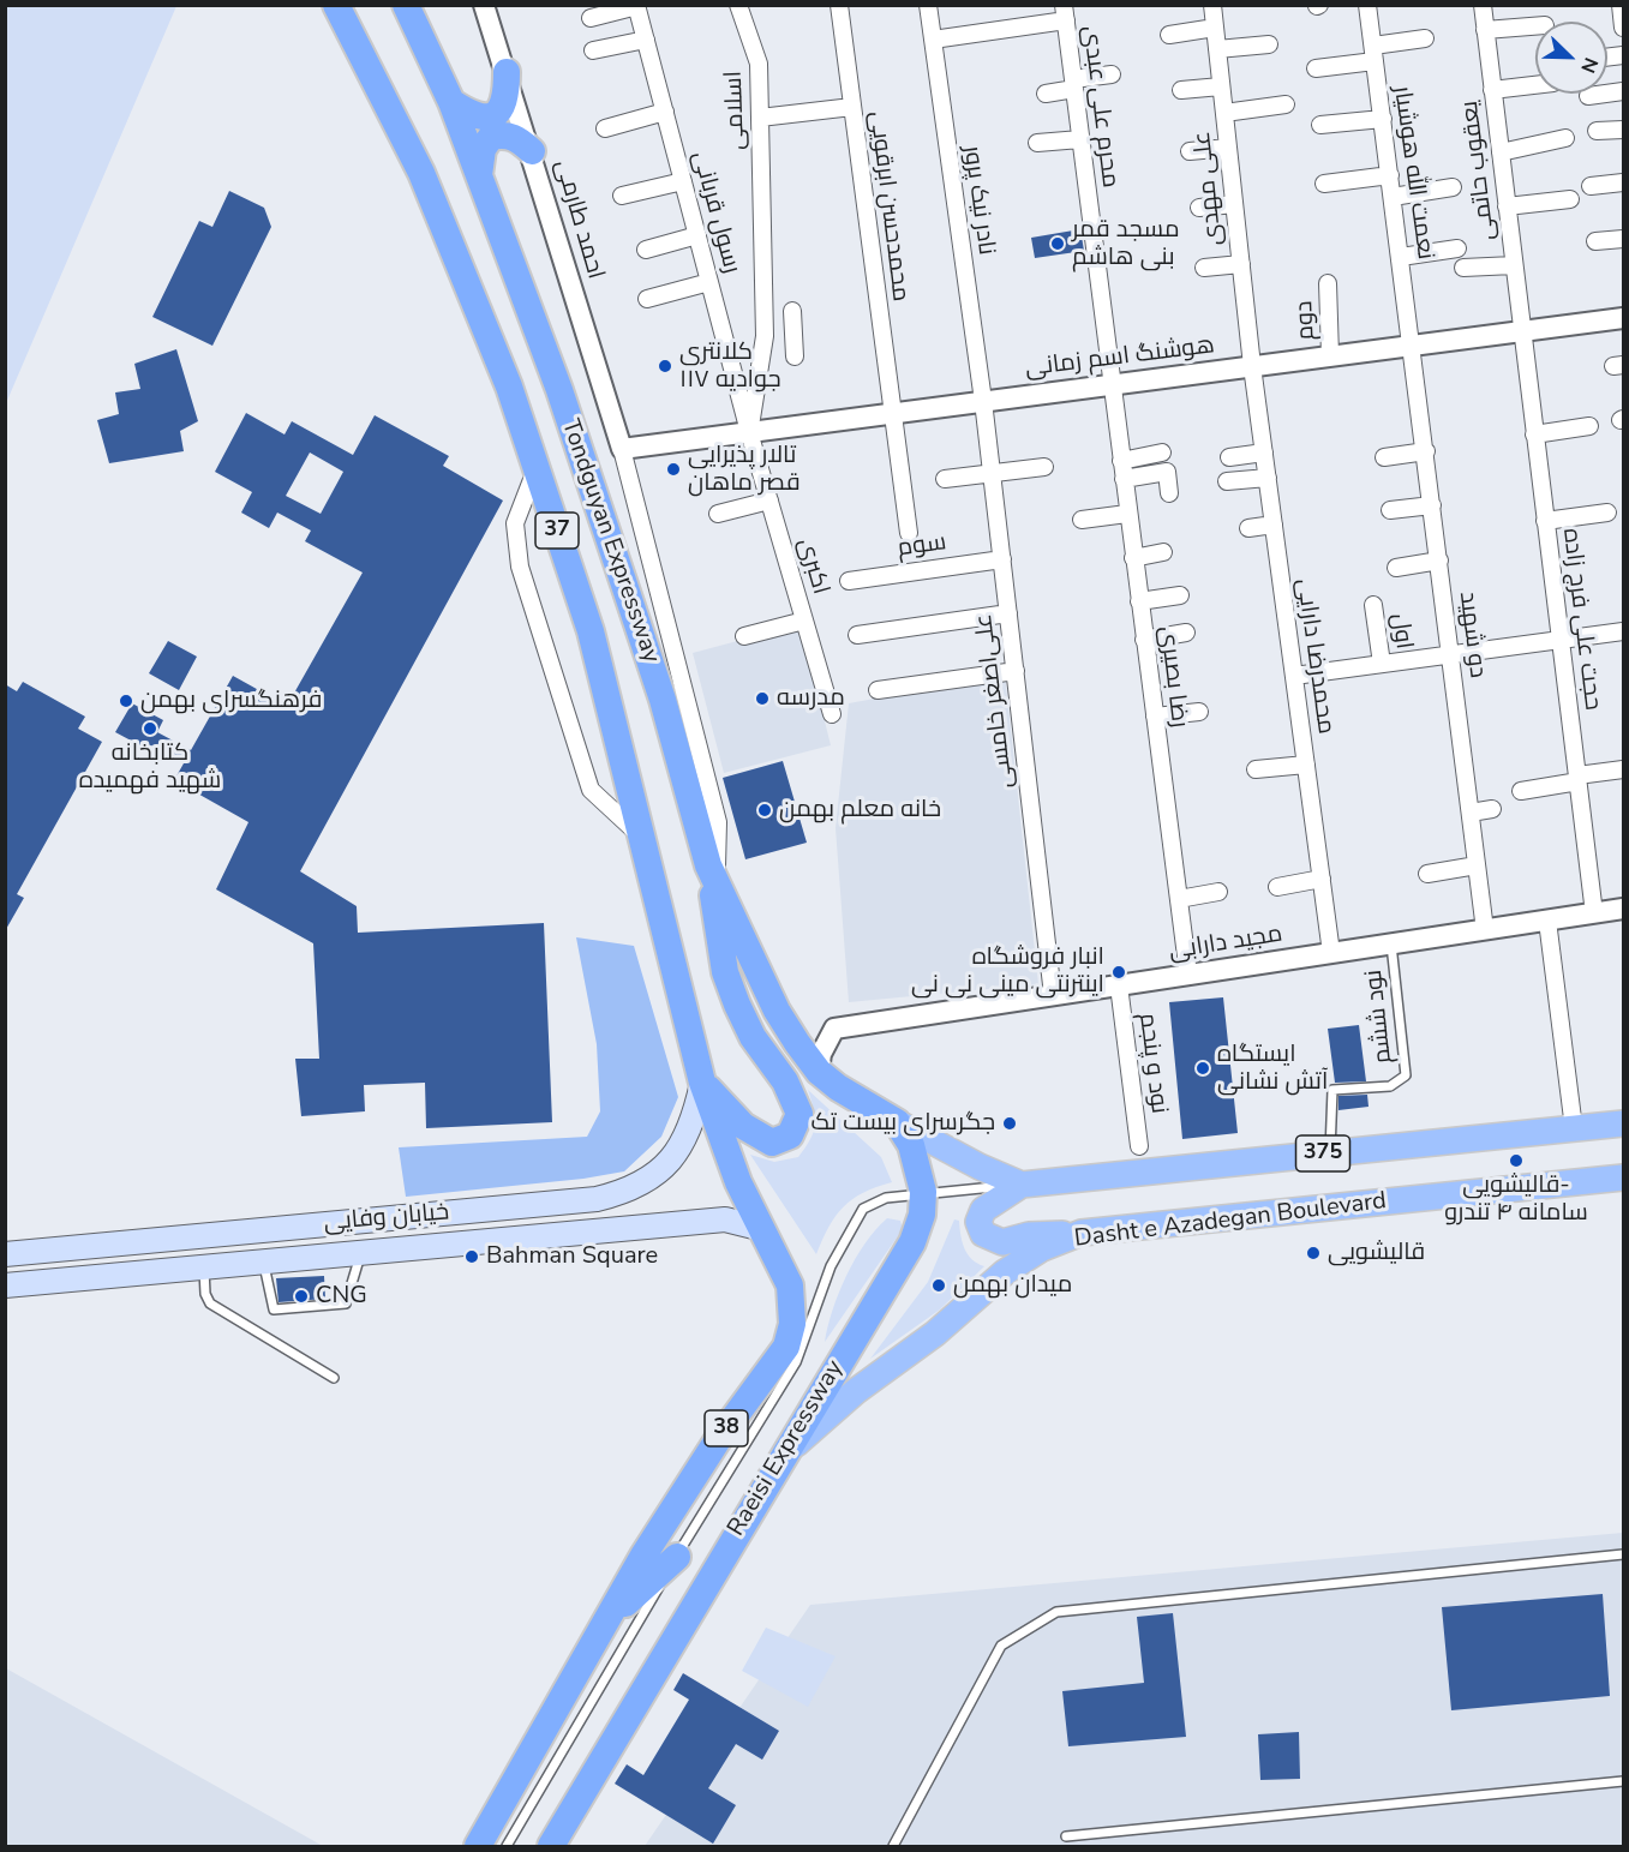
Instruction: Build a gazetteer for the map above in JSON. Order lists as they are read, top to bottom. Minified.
{"streets":{"highway":["37","Tondguyan Expressway","38","Raeisi Expressway"],"main road":["375","خیابان وفایی","Dasht e Azadegan Boulevard"],"street":["محرم علی عبدی","اسلامی","یعقوب حاتمی","نعمت الله هوشیار","علی مهدی","نادر نیک پرور","محمدحسن ابرقویی","رسول قربانی","احمد طارمی","دوم","هوشنگ اسم زمانی","سوم","اکبری","حجت علی فرج زاده","اول","دو شهید","محمدرضا دارایی","رضا بصیری","علی‌اصغر خامسی","مجید دارابی","نود و پنجم"],"lane":["نود ششم"]},"crossings":[["محرم علی عبدی","هوشنگ اسم زمانی"],["محرم علی عبدی","رضا بصیری"],["اسلامی","رسول قربانی"],["اسلامی","هوشنگ اسم زمانی"],["اسلامی","اکبری"],["یعقوب حاتمی","هوشنگ اسم زمانی"],["یعقوب حاتمی","حجت علی فرج زاده"],["نعمت الله هوشیار","هوشنگ اسم زمانی"],["نعمت الله هوشیار","دو شهید"],["علی مهدی","هوشنگ اسم زمانی"],["علی مهدی","محمدرضا دارایی"],["نادر نیک پرور","هوشنگ اسم زمانی"],["نادر نیک پرور","علی‌اصغر خامسی"],["محمدحسن ابرقویی","هوشنگ اسم زمانی"],["رسول قربانی","هوشنگ اسم زمانی"],["رسول قربانی","اکبری"],["احمد طارمی","هوشنگ اسم زمانی"],["دوم","هوشنگ اسم زمانی"],["هوشنگ اسم زمانی","اکبری"],["هوشنگ اسم زمانی","حجت علی فرج زاده"],["هوشنگ اسم زمانی","دو شهید"],["هوشنگ اسم زمانی","محمدرضا دارایی"],["هوشنگ اسم زمانی","رضا بصیری"],["هوشنگ اسم زمانی","علی‌اصغر خامسی"],["Tondguyan Expressway","مجید دارابی"],["Tondguyan Expressway","خیابان وفایی"],["Tondguyan Expressway","38"],["سوم","علی‌اصغر خامسی"],["حجت علی فرج زاده","مجید دارابی"],["دو شهید","مجید دارابی"],["محمدرضا دارایی","مجید دارابی"],["رضا بصیری","مجید دارابی"],["علی‌اصغر خامسی","مجید دارابی"],["مجید دارابی","نود ششم"],["مجید دارابی","نود و پنجم"],["نود ششم","375"],["375","Raeisi Expressway"],["خیابان وفایی","38"],["Dasht e Azadegan Boulevard","Raeisi Expressway"]],"places":["مسجد قمر بنی هاشم","کلانتری ۱۱۷ جوادیه","تالار پذیرایی قصر ماهان","مدرسه","فرهنگسرای بهمن","کتابخانه شهید فهمیده","خانه معلم بهمن","انبار فروشگاه اینترنتی مینی نی نی","ایستگاه آتش نشانی","جگرسرای بیست تک","قالیشویی- سامانه ۴ تندرو","قالیشویی","Bahman Square","میدان بهمن","CNG"],"north":"bottom right"}
